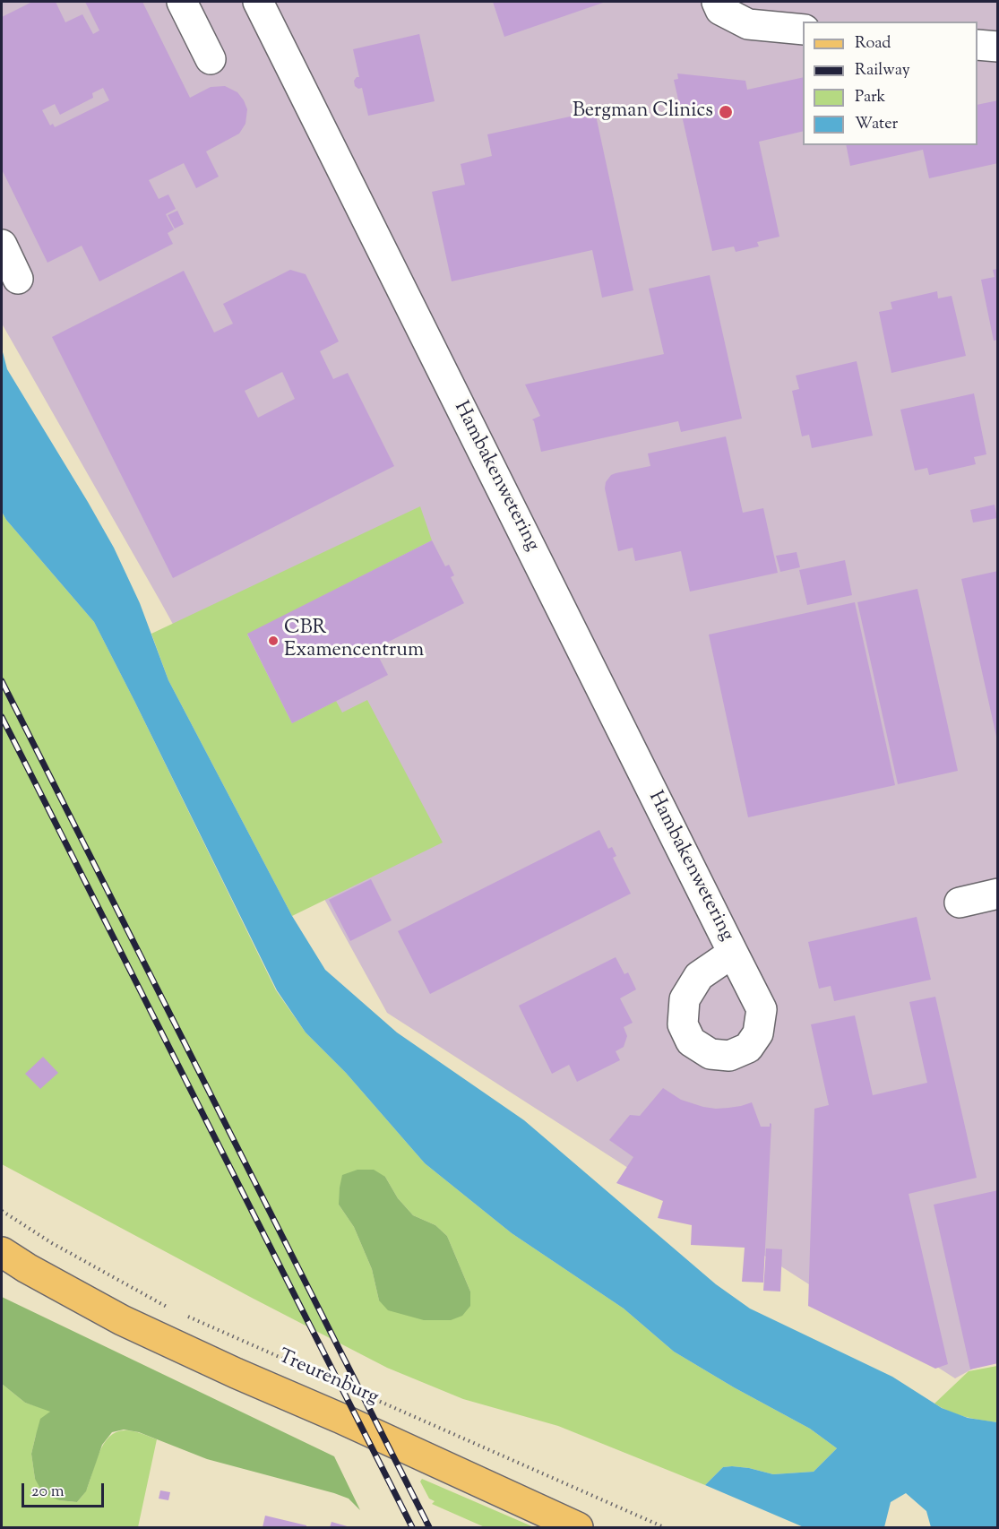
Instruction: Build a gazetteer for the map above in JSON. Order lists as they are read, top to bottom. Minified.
{"streets":{"main road":["Treurenburg"],"street":["Hambakenwetering"]},"places":["Bergman Clinics","CBR Examencentrum"],"legend":["Road","Railway","Park","Water"],"scale_bar":"20 m"}
